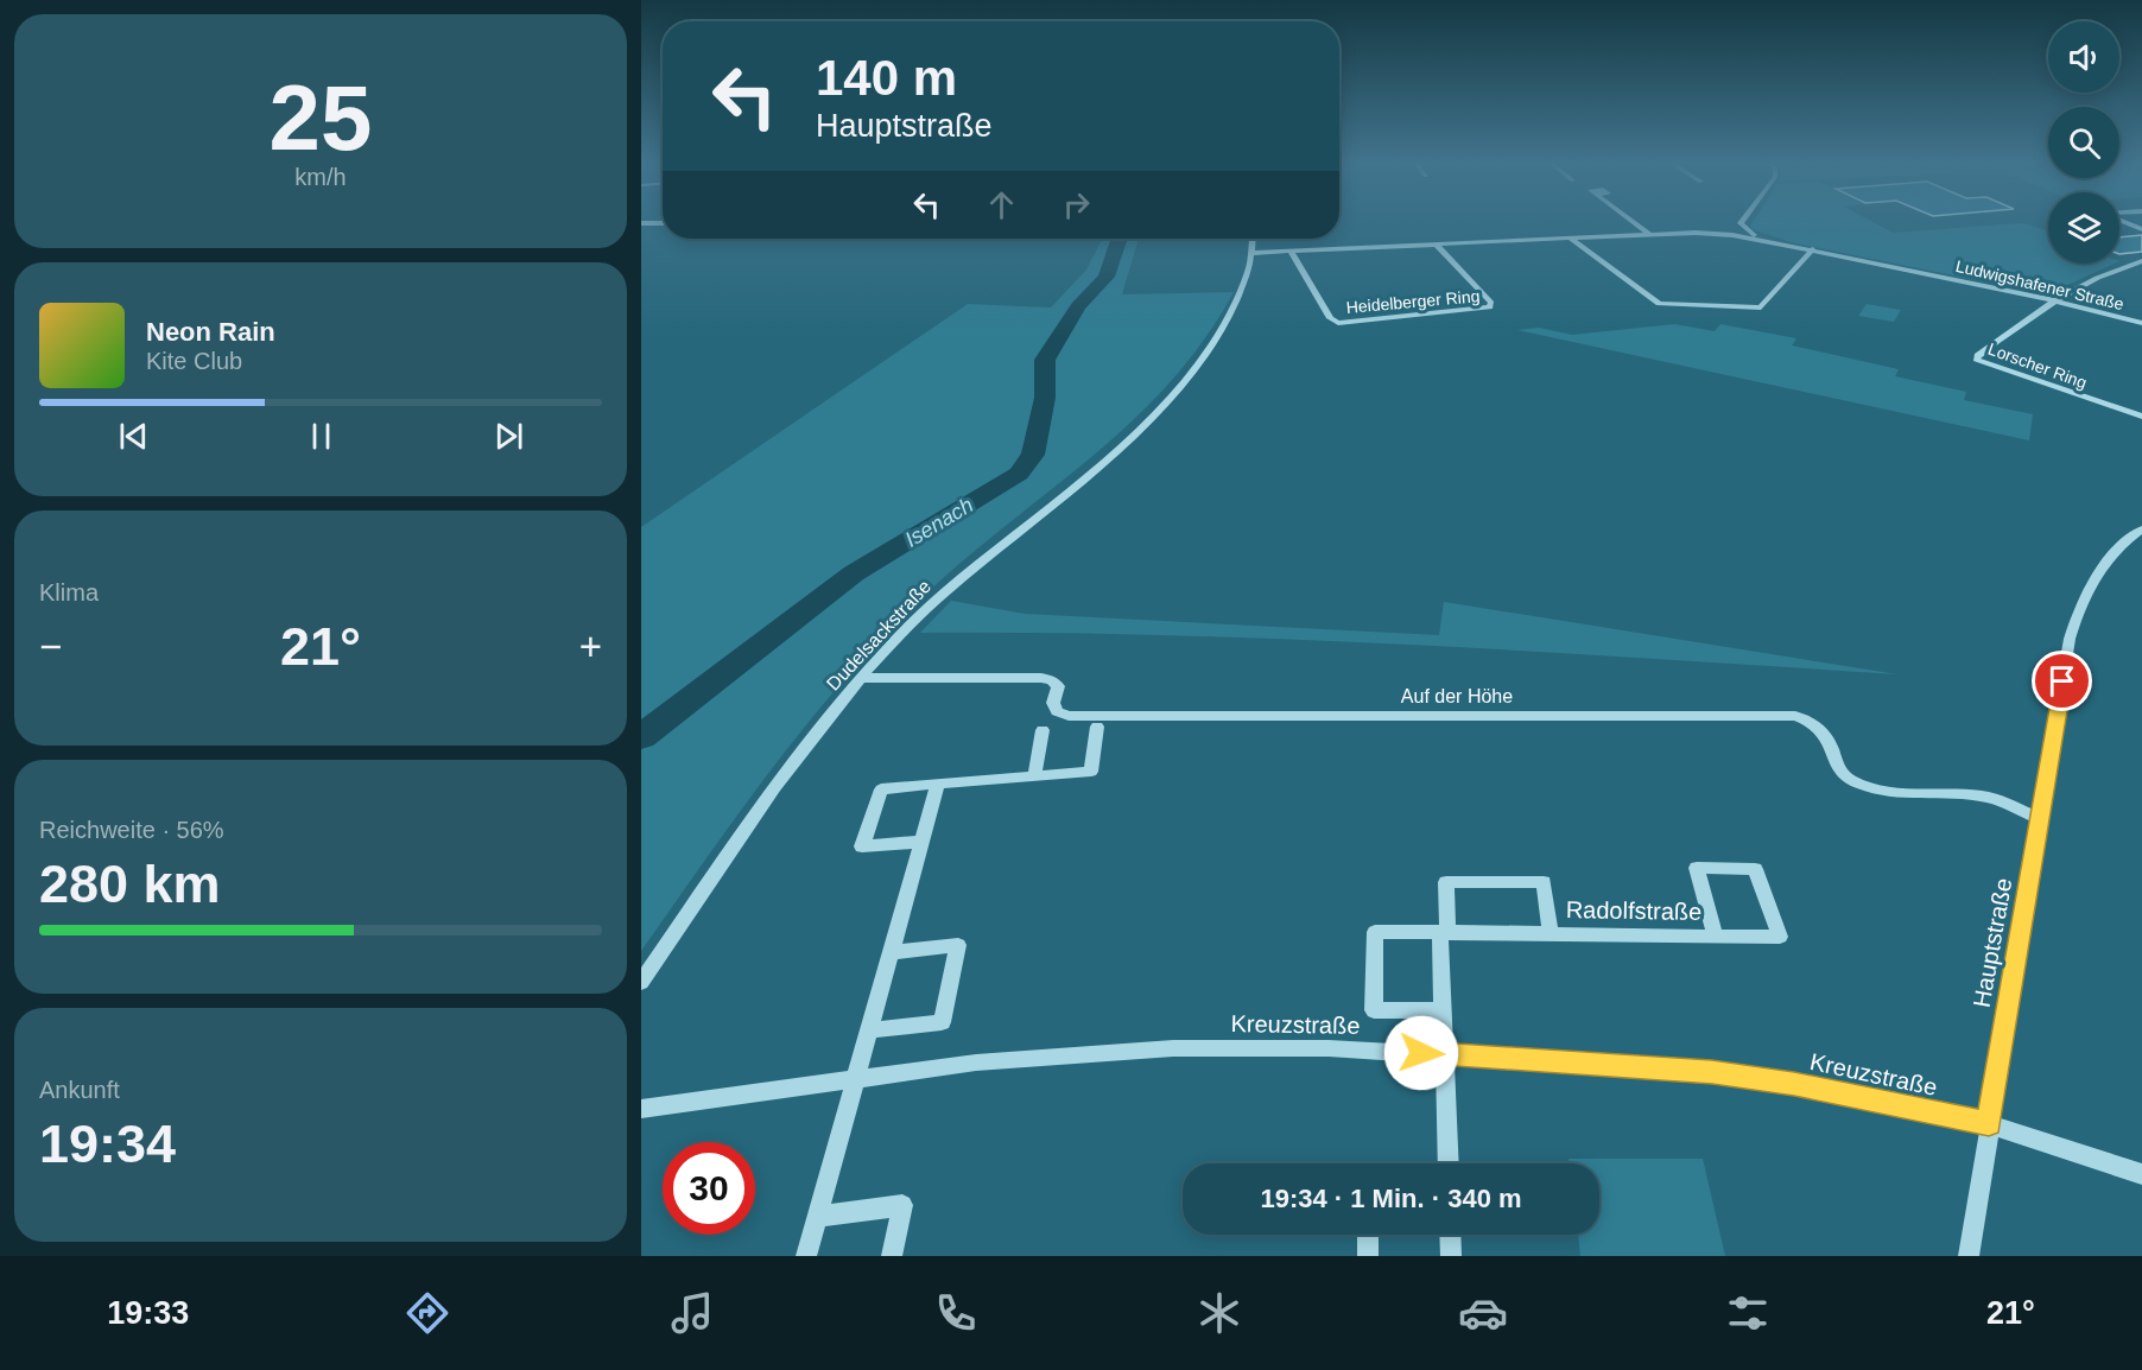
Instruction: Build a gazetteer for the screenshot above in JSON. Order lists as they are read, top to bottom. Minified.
{"streets":{"street":["Ludwigshafener Straße","Heidelberger Ring","Lorscher Ring","Dudelsackstraße","Auf der Höhe","Radolfstraße","Hauptstraße","Kreuzstraße"]},"crossings":[["Ludwigshafener Straße","Heidelberger Ring"],["Ludwigshafener Straße","Lorscher Ring"],["Ludwigshafener Straße","Dudelsackstraße"],["Dudelsackstraße","Auf der Höhe"],["Auf der Höhe","Hauptstraße"],["Radolfstraße","Kreuzstraße"],["Hauptstraße","Kreuzstraße"]],"water":["Isenach"],"page":{"tile":[["25","km/h"],"Klima",["Reichweite · 56%","280 km"],["Ankunft","19:34"]],"turn":["140 m","Hauptstraße"],"song":["Neon Rain","Kite Club"],"heat":["−","21°","+"],"limit":"30","trip":"19:34 · 1 Min. · 340 m","tabs":["19:33","21°"]}}
